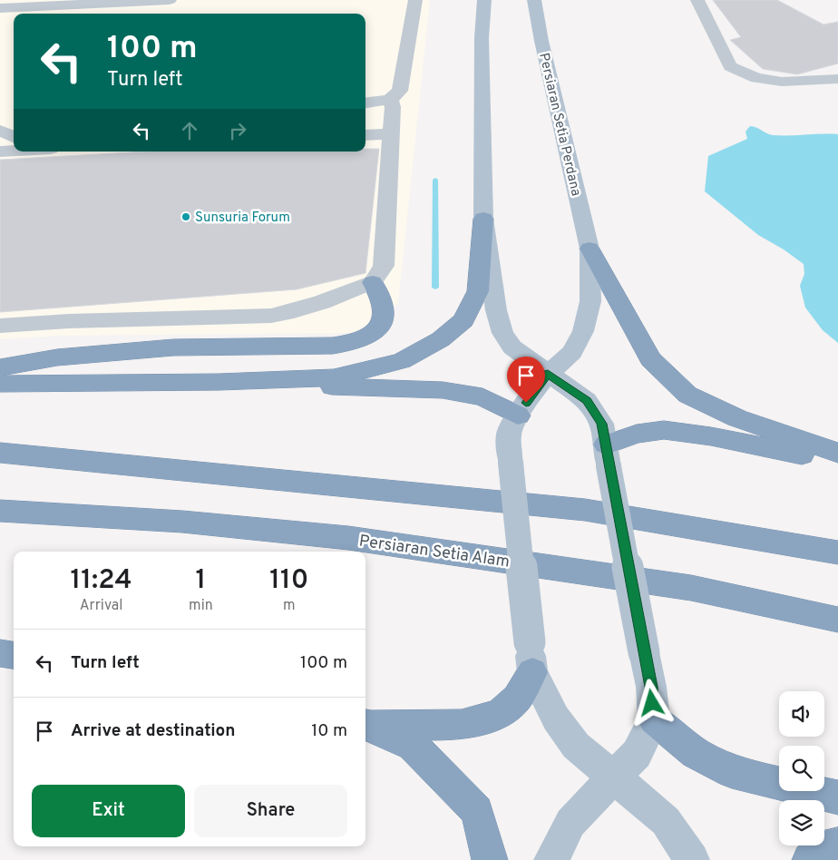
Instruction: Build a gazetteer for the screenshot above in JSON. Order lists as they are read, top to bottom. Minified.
{"streets":{"highway":["Persiaran Setia Alam"],"main road":["Persiaran Setia Perdana"]},"places":["Sunsuria Forum"],"page":{"turn":["100 m","Turn left"],"eta":["11:24","Arrival","1","min","110","m"],"list":[{"name":"Turn left","value":"100 m"},{"name":"Arrive at destination","value":"10 m"}],"buttons":["Exit","Share"]}}
